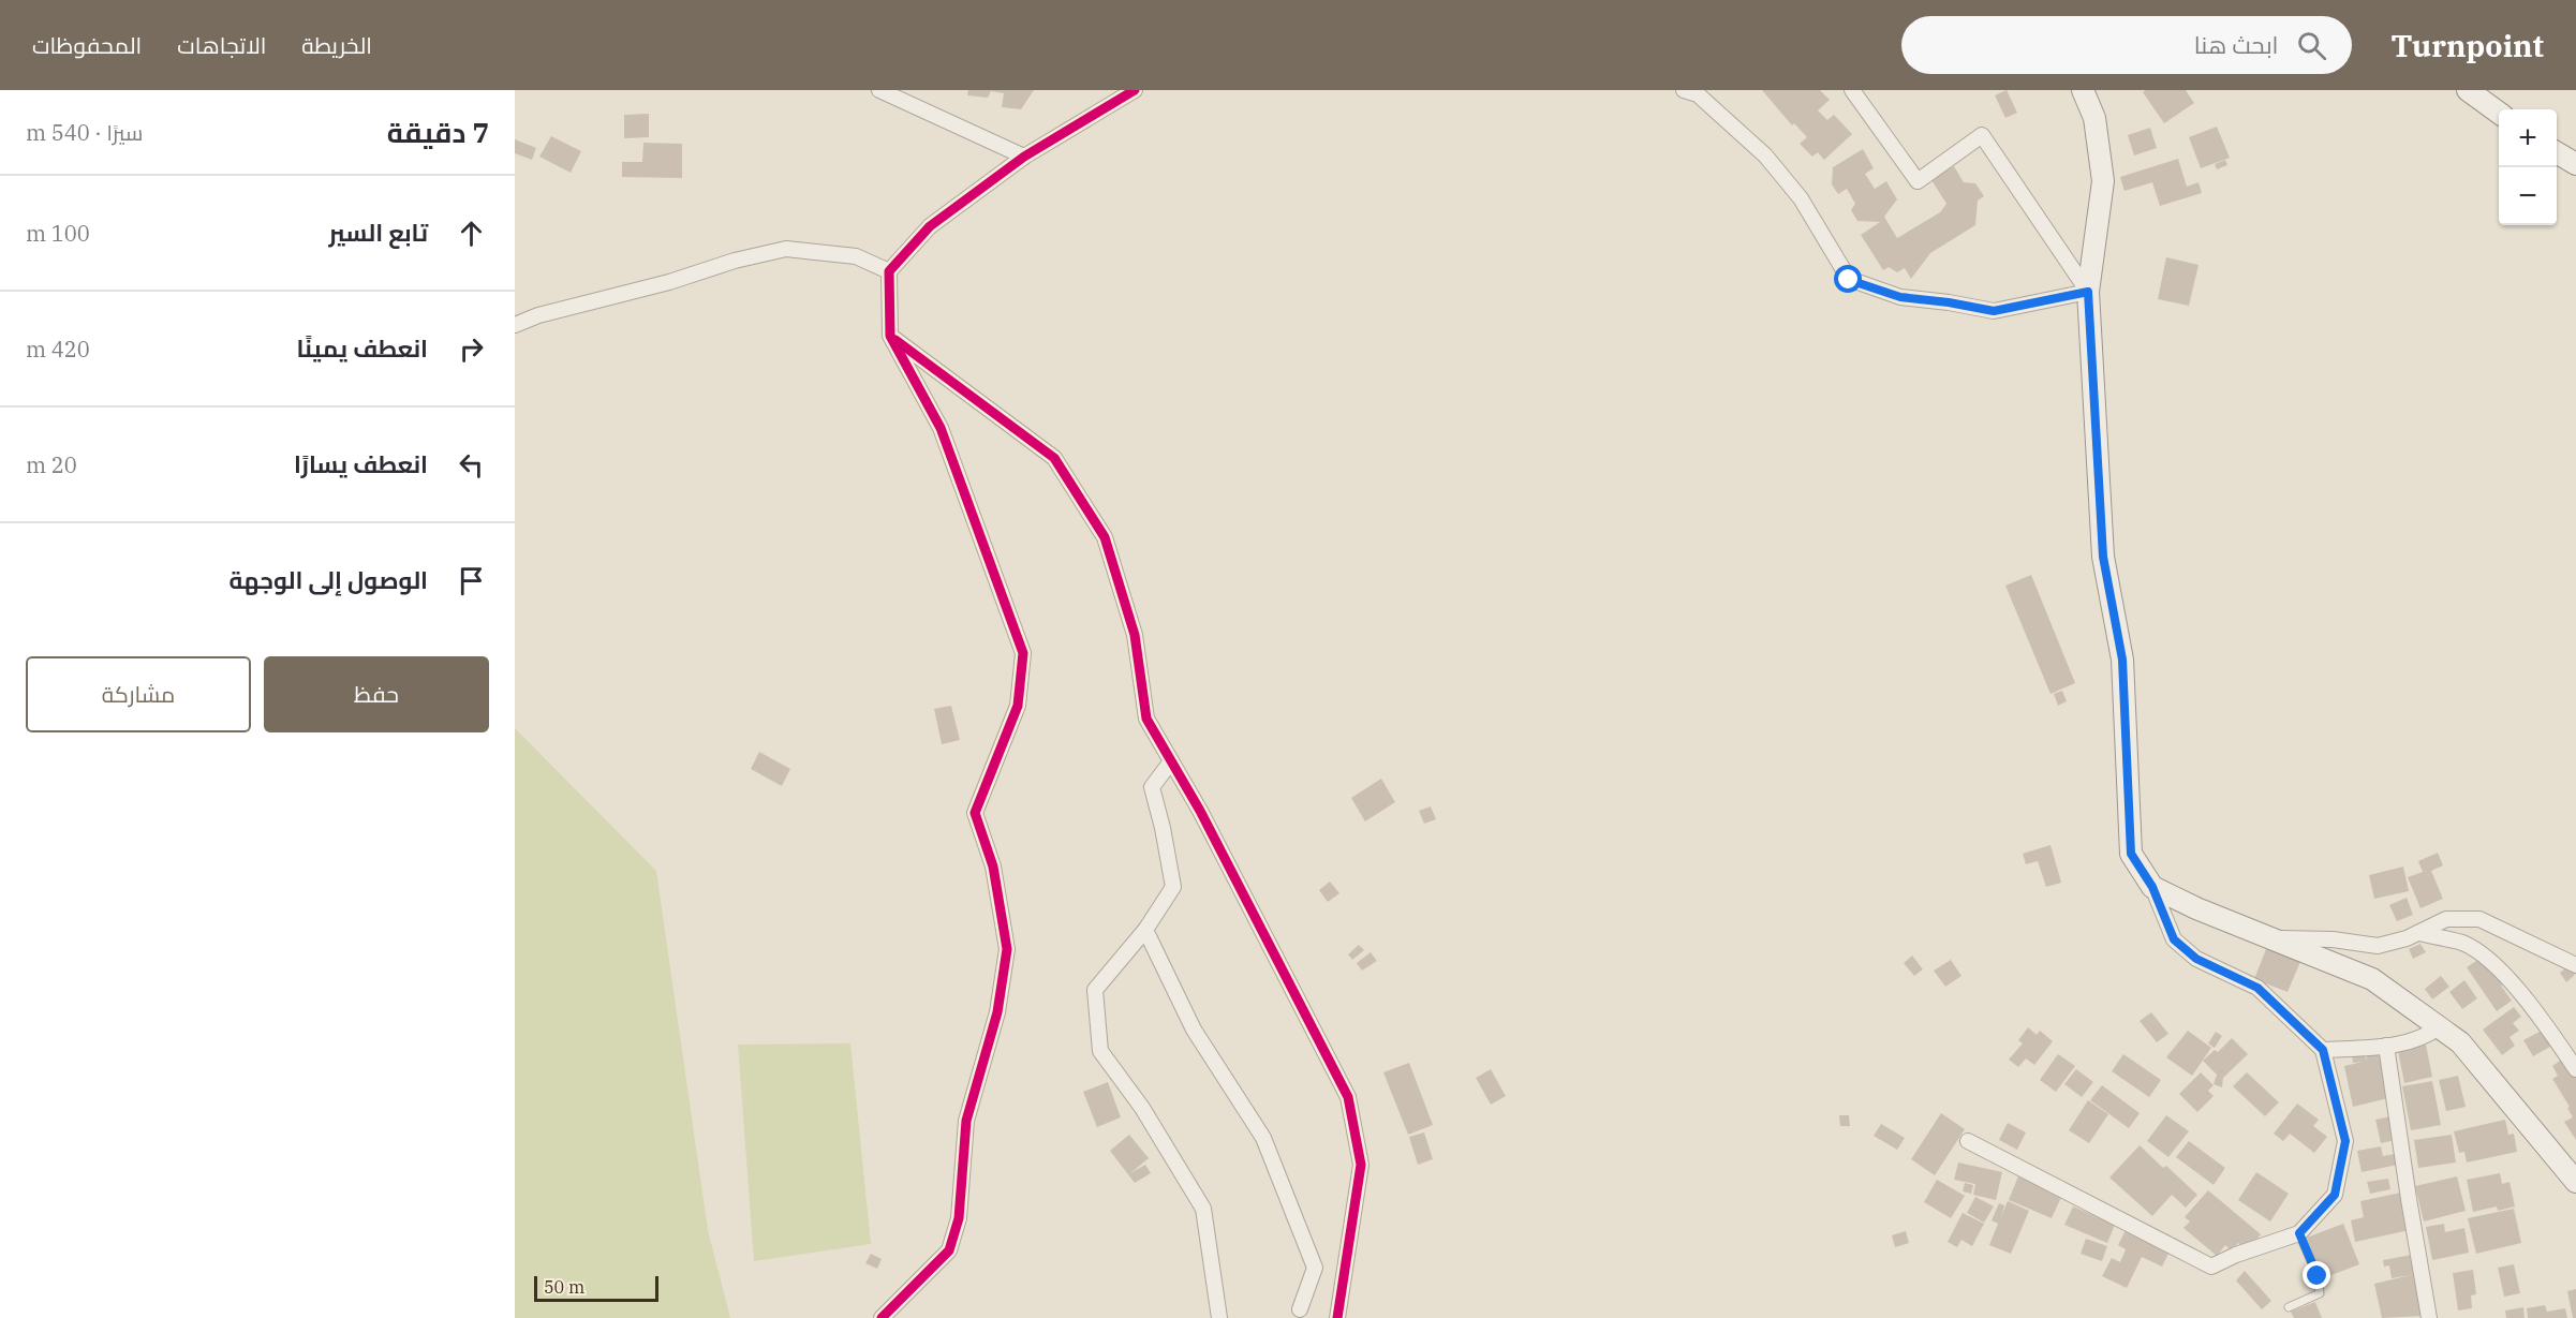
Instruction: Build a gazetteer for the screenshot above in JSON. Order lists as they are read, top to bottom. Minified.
{"scale_bar":"50 m","page":{"header":"Turnpoint","search":"ابحث هنا","nav":["الخريطة","الاتجاهات","المحفوظات"],"heading":["7 دقيقة","سيرًا · 540 m"],"map_buttons":["+","−"],"list":[["تابع السير","100 m"],["انعطف يمينًا","420 m"],["انعطف يسارًا","20 m"],"الوصول إلى الوجهة"],"buttons":["حفظ","مشاركة"],"scale":"50 m"}}
